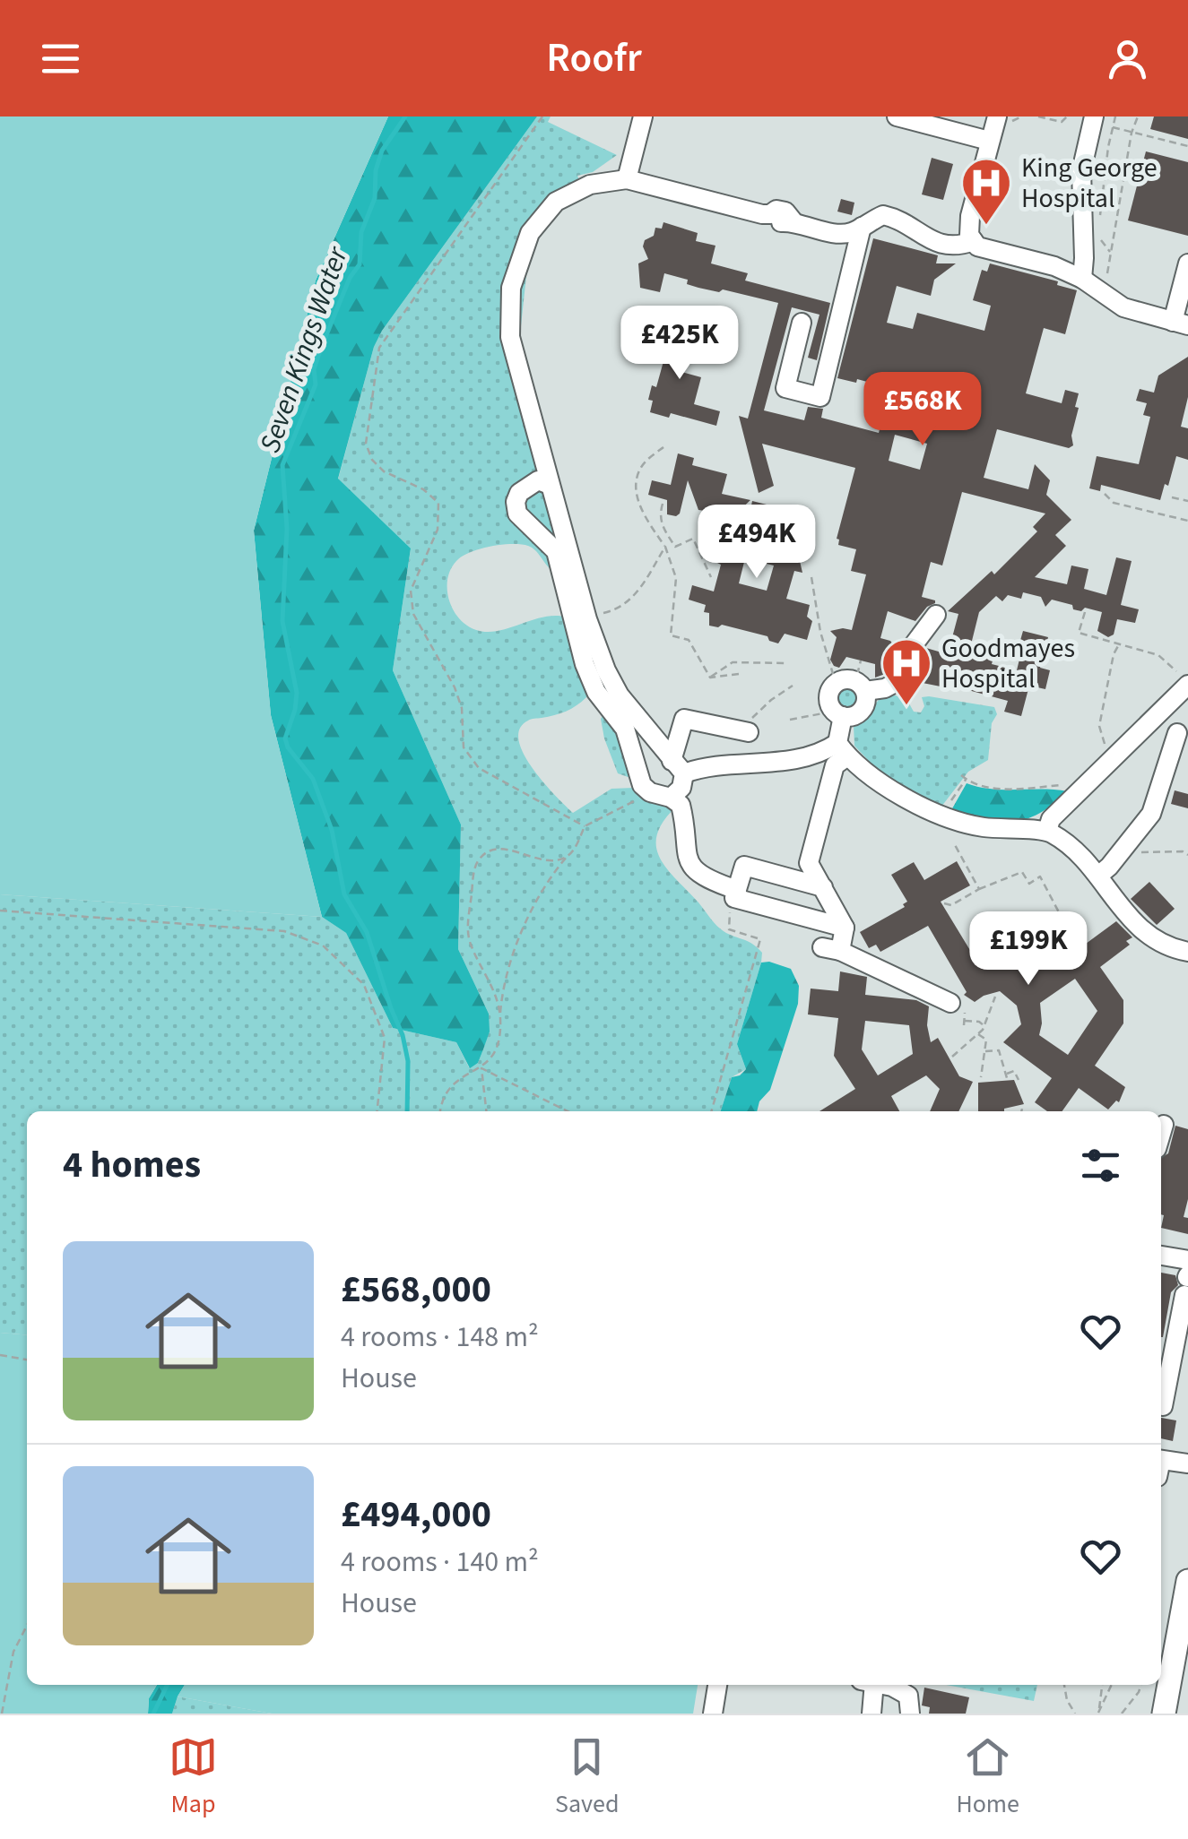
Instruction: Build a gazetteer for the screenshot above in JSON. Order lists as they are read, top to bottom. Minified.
{"water":["Seven Kings Water"],"places":{"hospital":["King George Hospital","Goodmayes Hospital"]},"page":{"header":"Roofr","price":["£425K","£568K","£494K","£199K"],"heading":"4 homes","list":[{"name":"£568,000","note":"4 rooms · 148 m² · House"},{"name":"£494,000","note":"4 rooms · 140 m² · House"}],"tabs":["Map","Saved","Home"]}}
